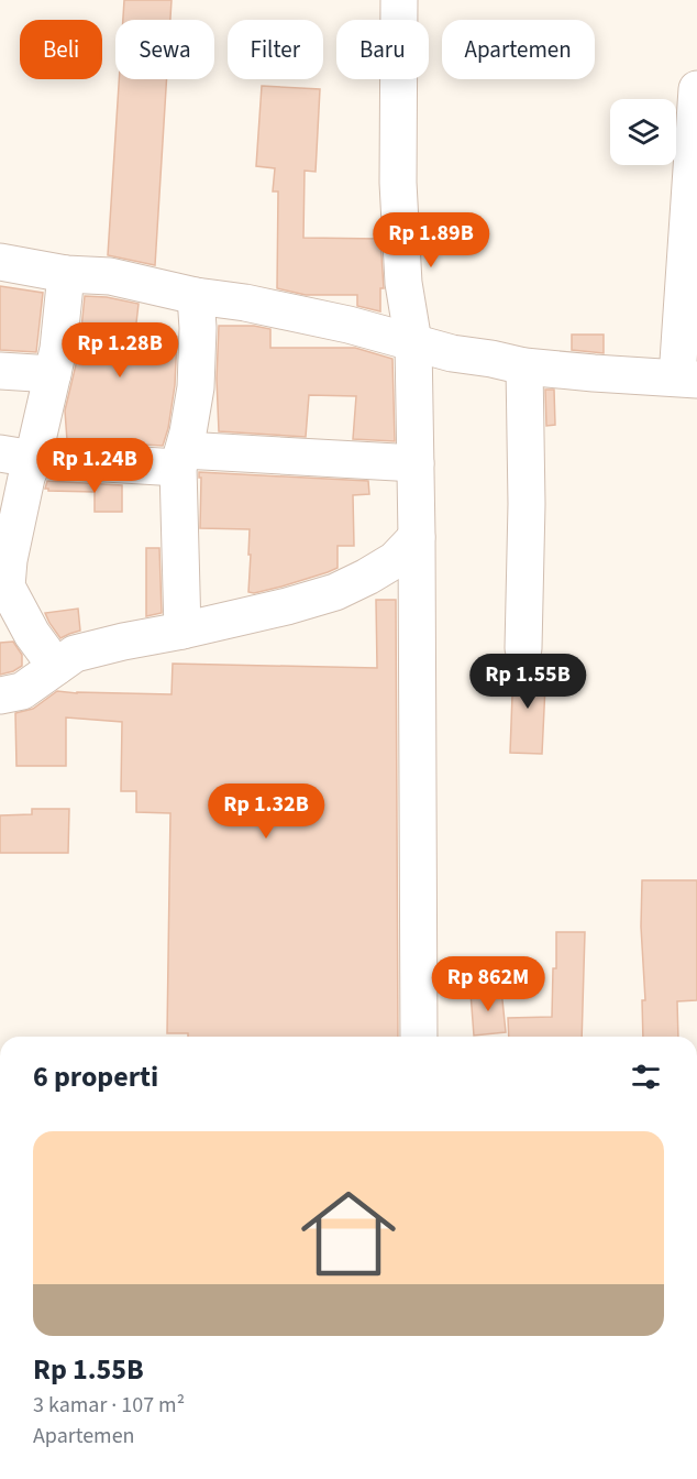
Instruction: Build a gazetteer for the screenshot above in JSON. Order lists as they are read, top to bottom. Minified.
{"page":{"chip":["Beli","Sewa","Filter","Baru","Apartemen"],"price":["Rp 1.89B","Rp 1.28B","Rp 1.24B","Rp 1.55B","Rp 1.32B","Rp 862M"],"heading":"6 properti","list":[{"name":"Rp 1.55B","note":"3 kamar · 107 m² · Apartemen"}]}}
